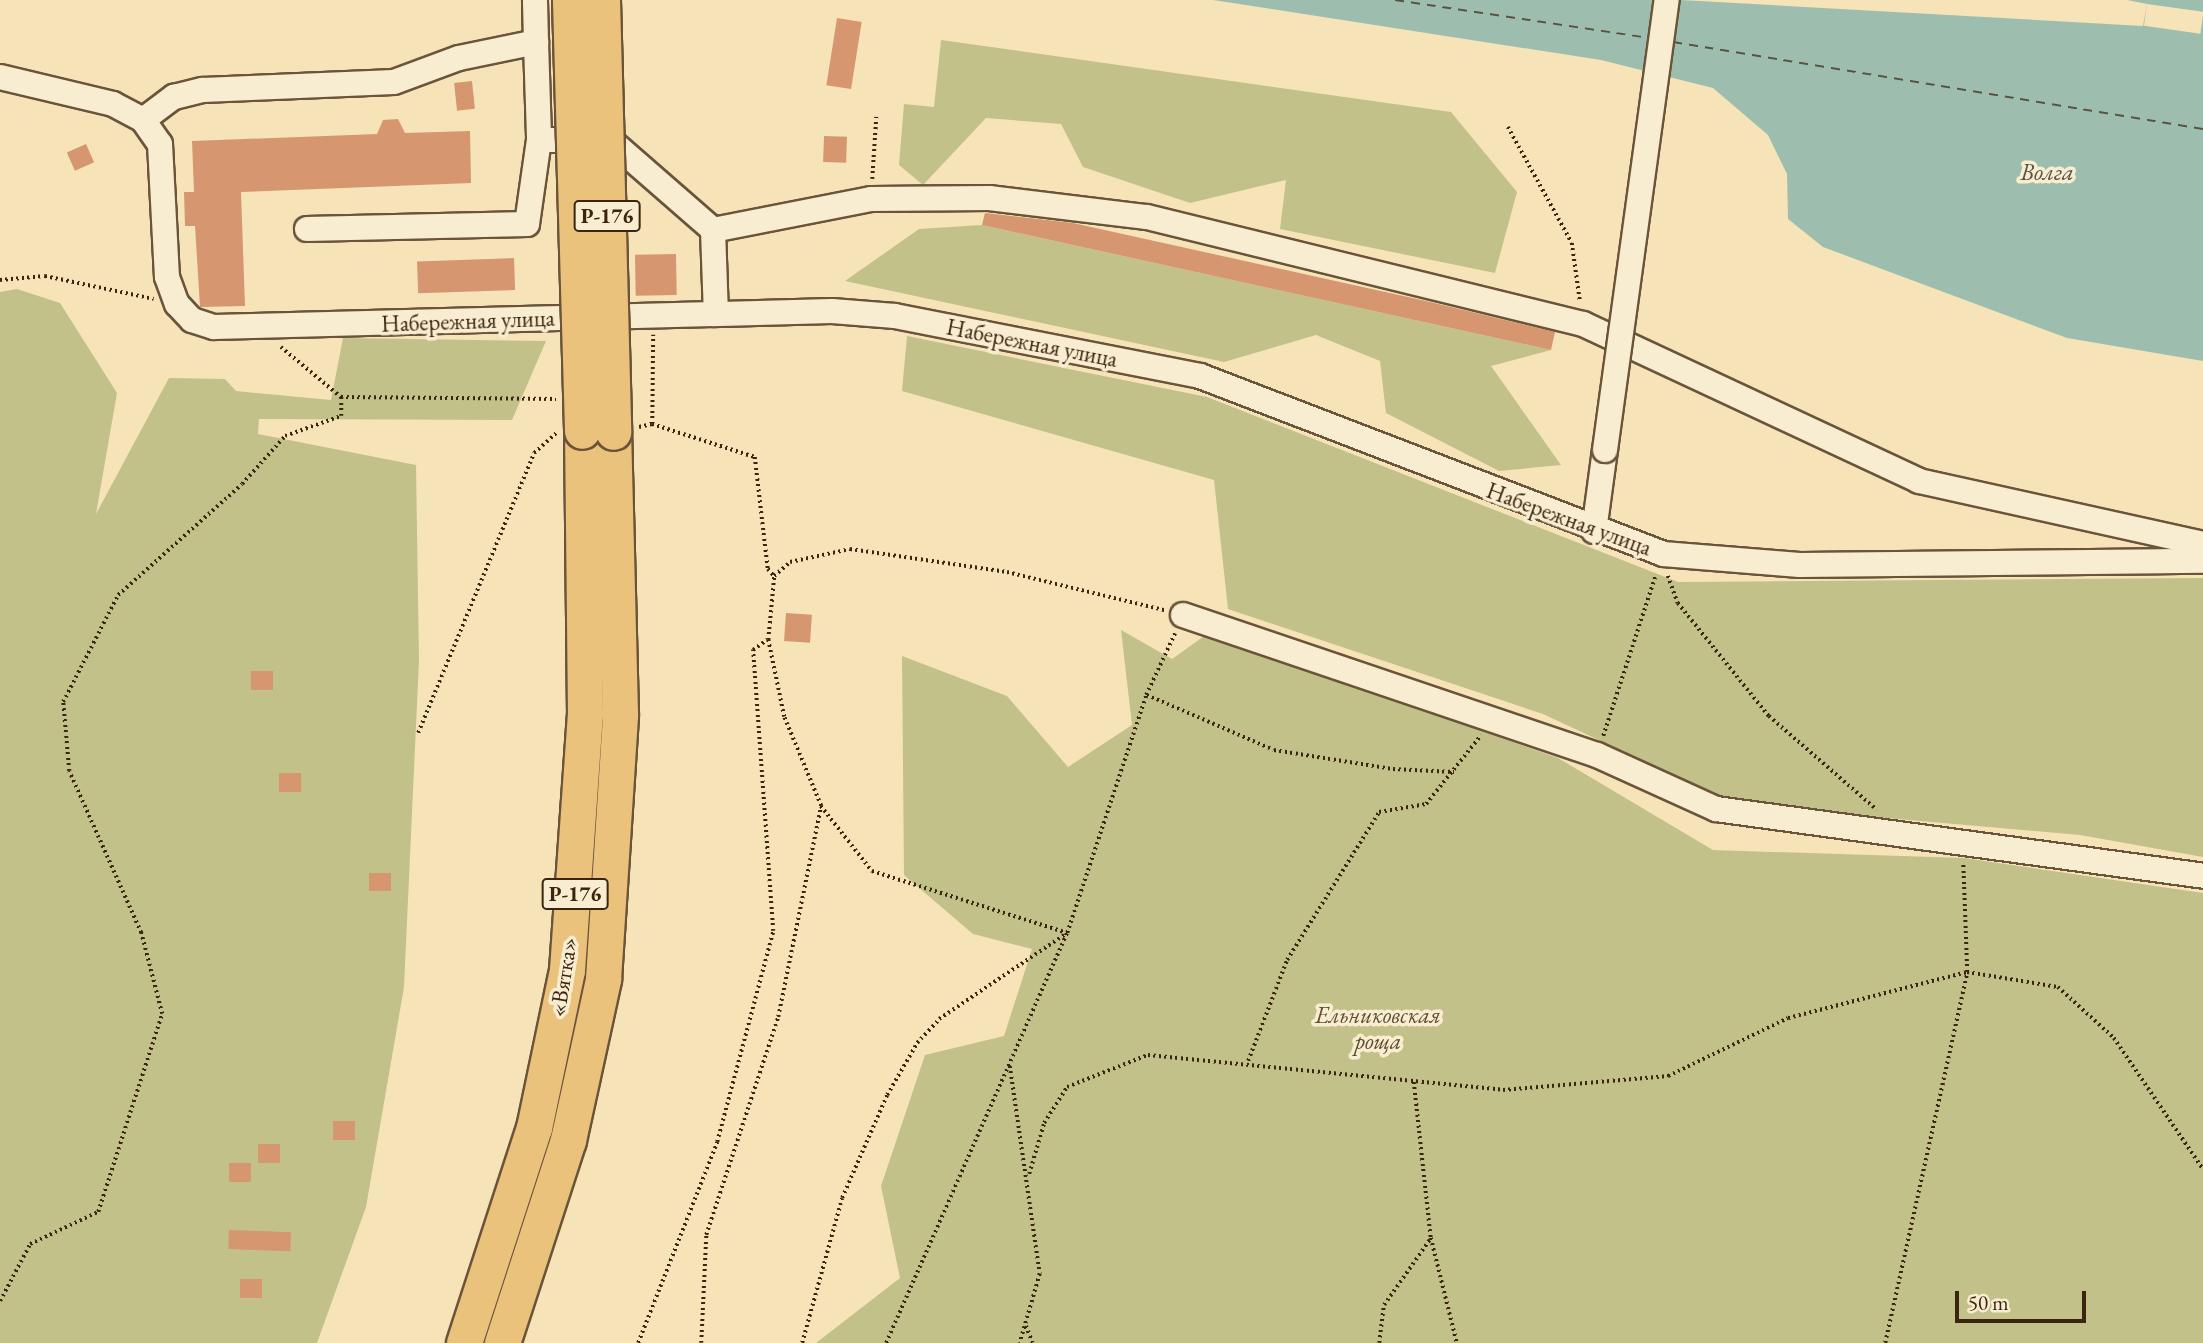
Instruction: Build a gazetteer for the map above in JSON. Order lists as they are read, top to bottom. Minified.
{"streets":{"highway":["Р-176","«Вятка»"],"street":["Набережная улица"]},"crossings":[["Р-176","«Вятка»"]],"water":["Волга"],"parks":["Ельниковская роща"],"scale_bar":"50 m"}
